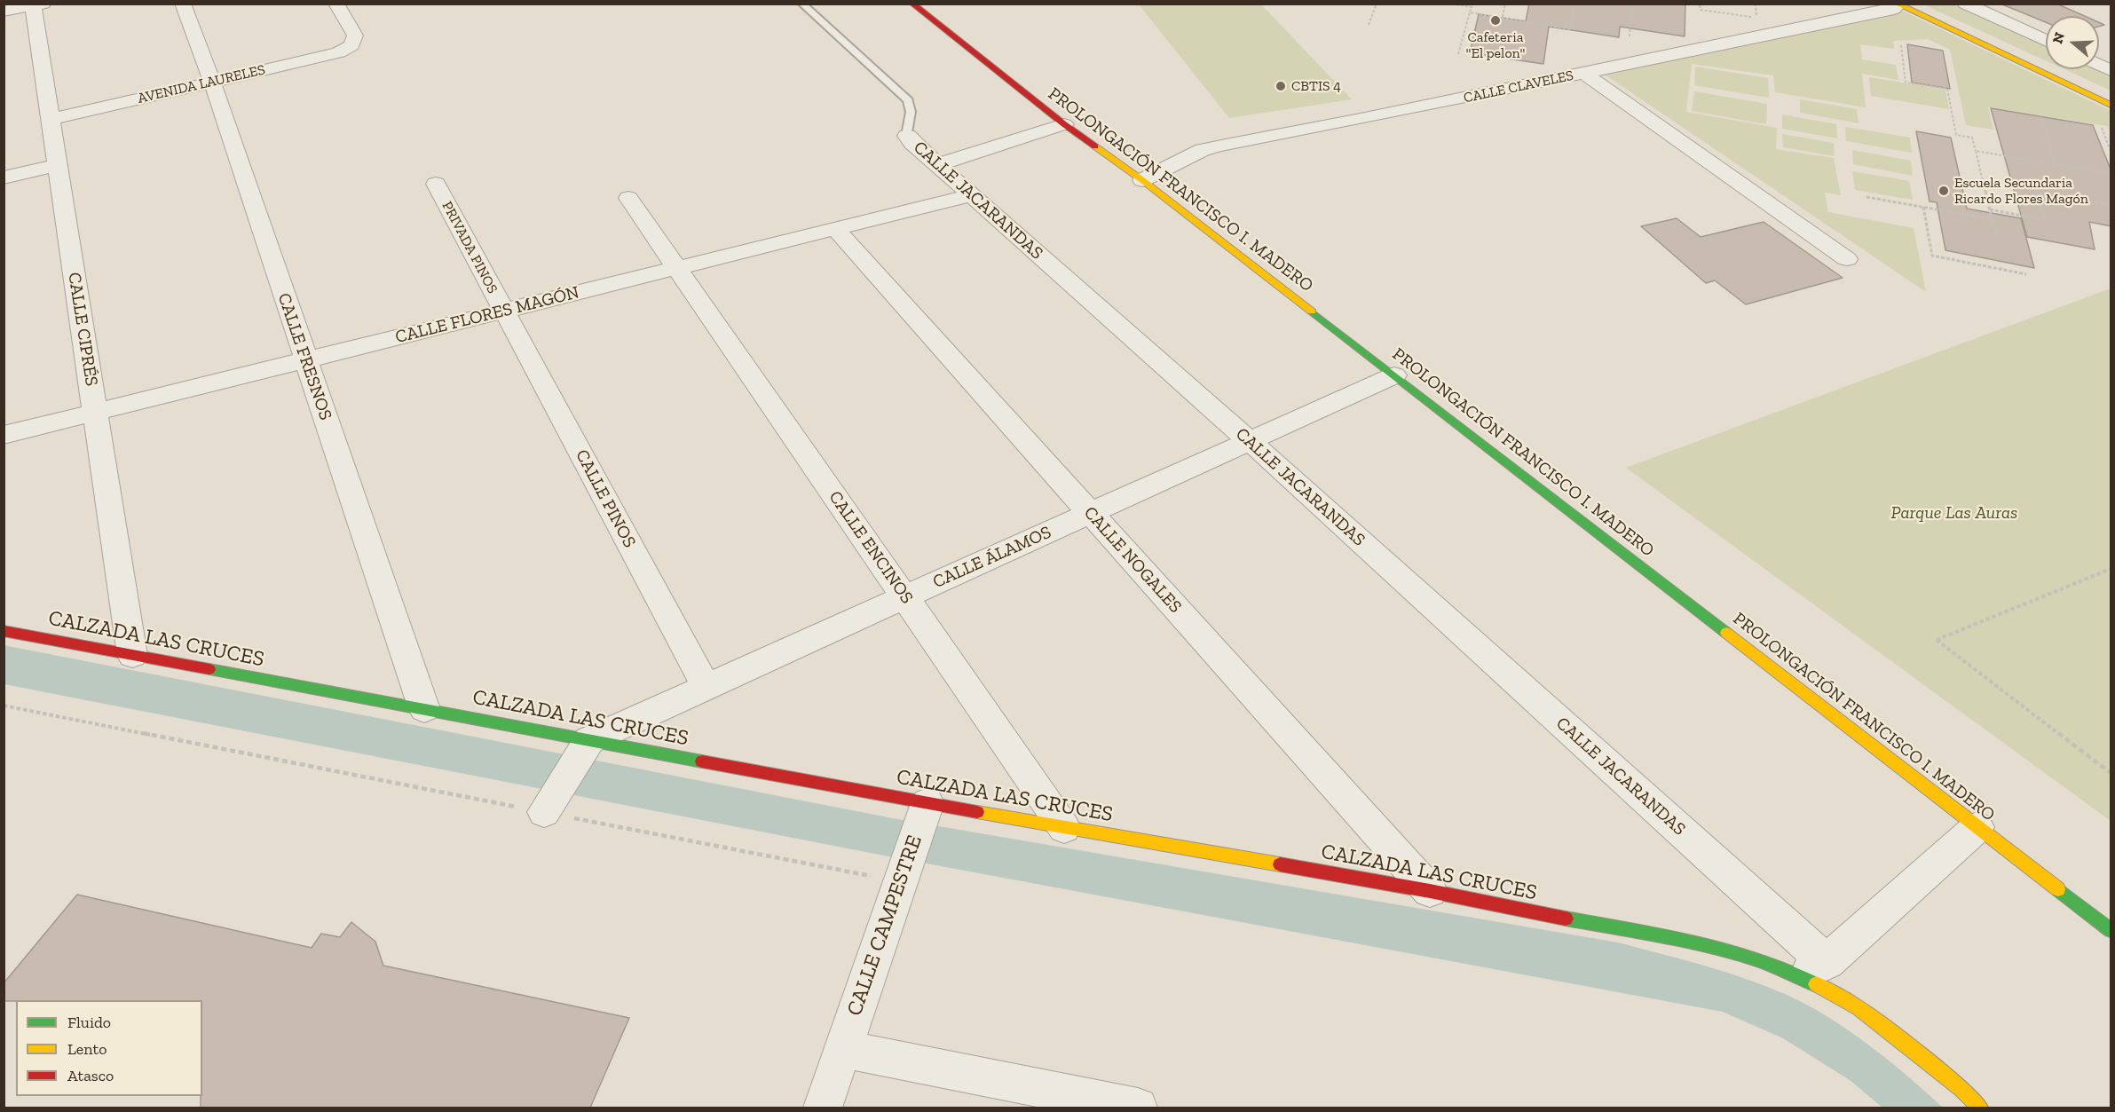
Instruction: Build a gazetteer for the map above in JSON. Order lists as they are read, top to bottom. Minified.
{"streets":{"main road":["PROLONGACIÓN FRANCISCO I. MADERO","CALZADA LAS CRUCES"],"street":["AVENIDA LAURELES","CALLE CLAVELES","CALLE JACARANDAS","PRIVADA PINOS","CALLE FLORES MAGÓN","CALLE CIPRÉS","CALLE FRESNOS","CALLE PINOS","CALLE ENCINOS","CALLE ÁLAMOS","CALLE NOGALES","CALLE CAMPESTRE"]},"crossings":[["AVENIDA LAURELES","CALLE CIPRÉS"],["AVENIDA LAURELES","CALLE FRESNOS"],["CALLE CLAVELES","PROLONGACIÓN FRANCISCO I. MADERO"],["PROLONGACIÓN FRANCISCO I. MADERO","CALLE ÁLAMOS"],["CALLE JACARANDAS","CALLE FLORES MAGÓN"],["CALLE JACARANDAS","CALLE ÁLAMOS"],["CALLE JACARANDAS","CALZADA LAS CRUCES"],["PRIVADA PINOS","CALLE FLORES MAGÓN"],["PRIVADA PINOS","CALLE PINOS"],["CALLE FLORES MAGÓN","CALLE CIPRÉS"],["CALLE FLORES MAGÓN","CALLE FRESNOS"],["CALLE FLORES MAGÓN","CALLE PINOS"],["CALLE FLORES MAGÓN","CALLE ENCINOS"],["CALLE FLORES MAGÓN","CALLE NOGALES"],["CALLE CIPRÉS","CALZADA LAS CRUCES"],["CALLE FRESNOS","CALZADA LAS CRUCES"],["CALLE PINOS","CALLE ÁLAMOS"],["CALLE ENCINOS","CALLE ÁLAMOS"],["CALLE ENCINOS","CALZADA LAS CRUCES"],["CALLE ÁLAMOS","CALLE NOGALES"],["CALLE ÁLAMOS","CALZADA LAS CRUCES"],["CALLE NOGALES","CALZADA LAS CRUCES"],["CALZADA LAS CRUCES","CALLE CAMPESTRE"]],"parks":["Parque Las Auras"],"places":["Cafeteria \"El pelon\"","CBTIS 4","Escuela Secundaria Ricardo Flores Magón"],"legend":["Fluido","Lento","Atasco"],"north":"left"}
